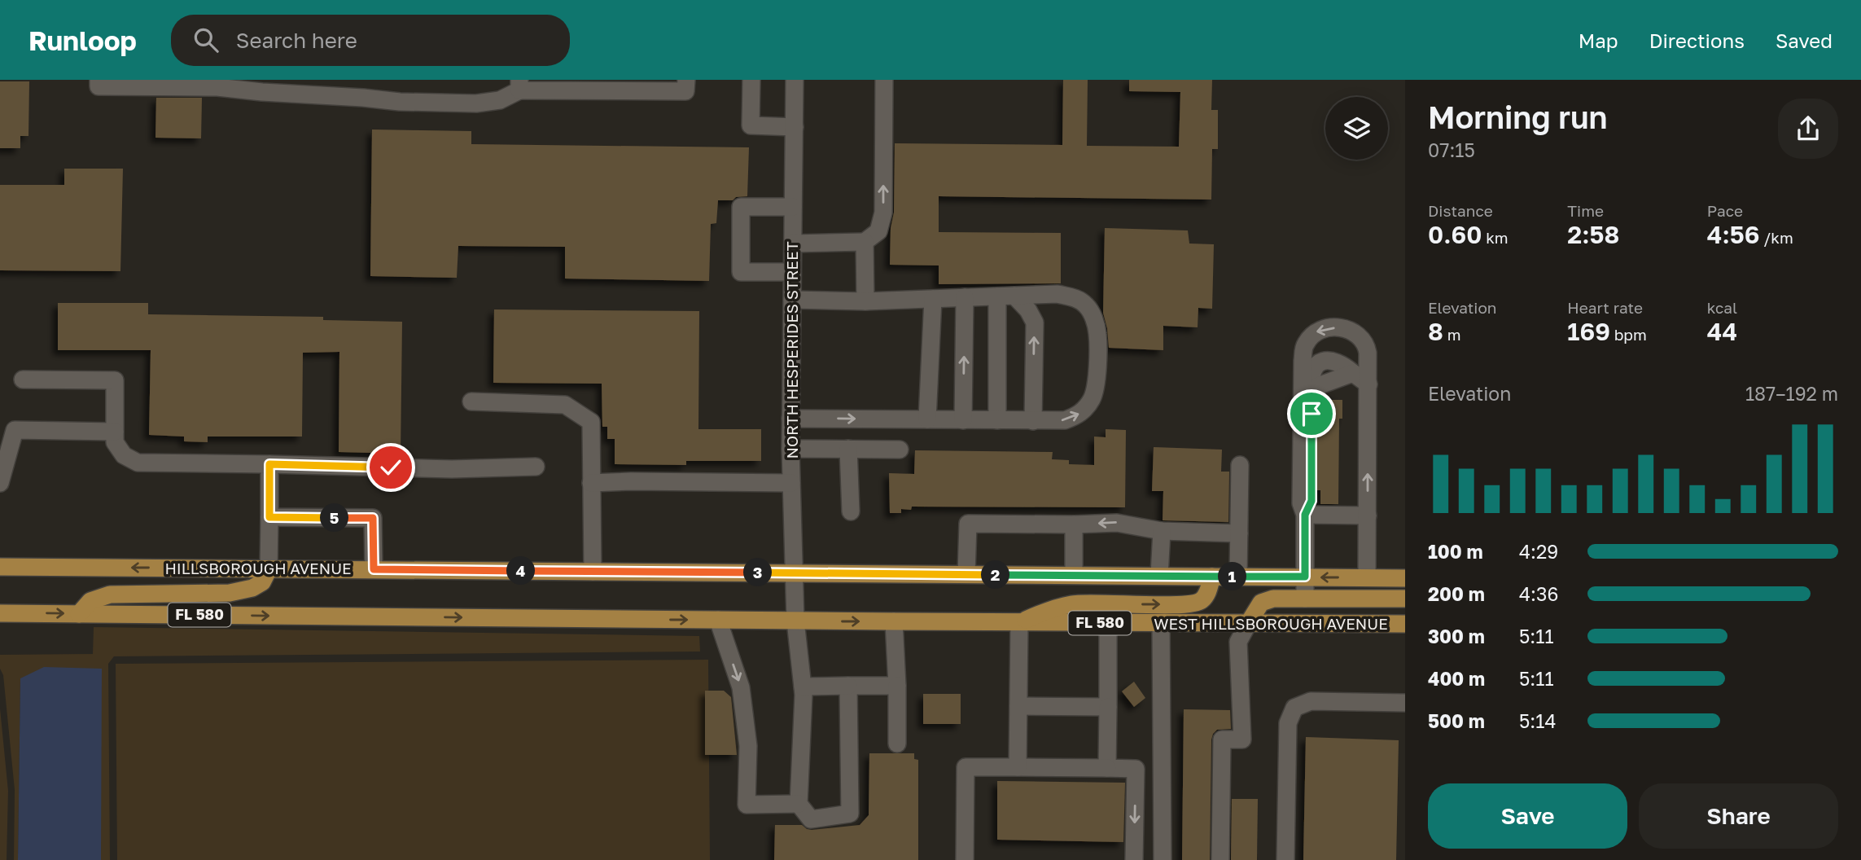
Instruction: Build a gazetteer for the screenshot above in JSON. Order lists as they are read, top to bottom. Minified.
{"streets":{"main road":["HILLSBOROUGH AVENUE","FL 580","WEST HILLSBOROUGH AVENUE"],"street":["NORTH HESPERIDES STREET"]},"crossings":[["NORTH HESPERIDES STREET","HILLSBOROUGH AVENUE"],["NORTH HESPERIDES STREET","FL 580"],["NORTH HESPERIDES STREET","WEST HILLSBOROUGH AVENUE"],["FL 580","WEST HILLSBOROUGH AVENUE"]],"page":{"header":"Runloop","search":"Search here","nav":["Map","Directions","Saved"],"heading":["Morning run","07:15"],"stats":[["Distance","0.60 km"],["Time","2:58"],["Pace","4:56 /km"],["Elevation","8 m"],["Heart rate","169 bpm"],["kcal","44"]],"chart":["Elevation","187–192 m"],"pins":["5","4","3","2","1"],"list":[{"name":"100 m","note":"4:29"},{"name":"200 m","note":"4:36"},{"name":"300 m","note":"5:11"},{"name":"400 m","note":"5:11"},{"name":"500 m","note":"5:14"}],"buttons":["Save","Share"]}}
